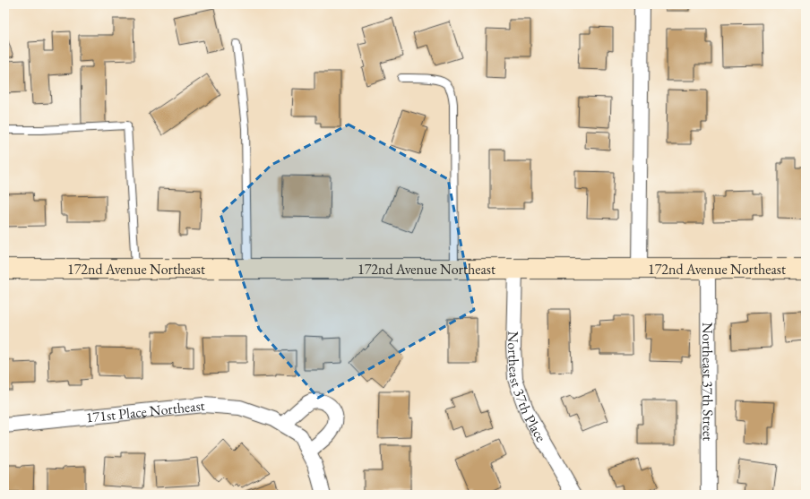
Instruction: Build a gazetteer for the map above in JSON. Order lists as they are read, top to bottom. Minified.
{"streets":{"street":["172nd Avenue Northeast","Northeast 37th Street","Northeast 37th Place","171st Place Northeast"]},"crossings":[["172nd Avenue Northeast","Northeast 37th Street"],["172nd Avenue Northeast","Northeast 37th Place"]]}
